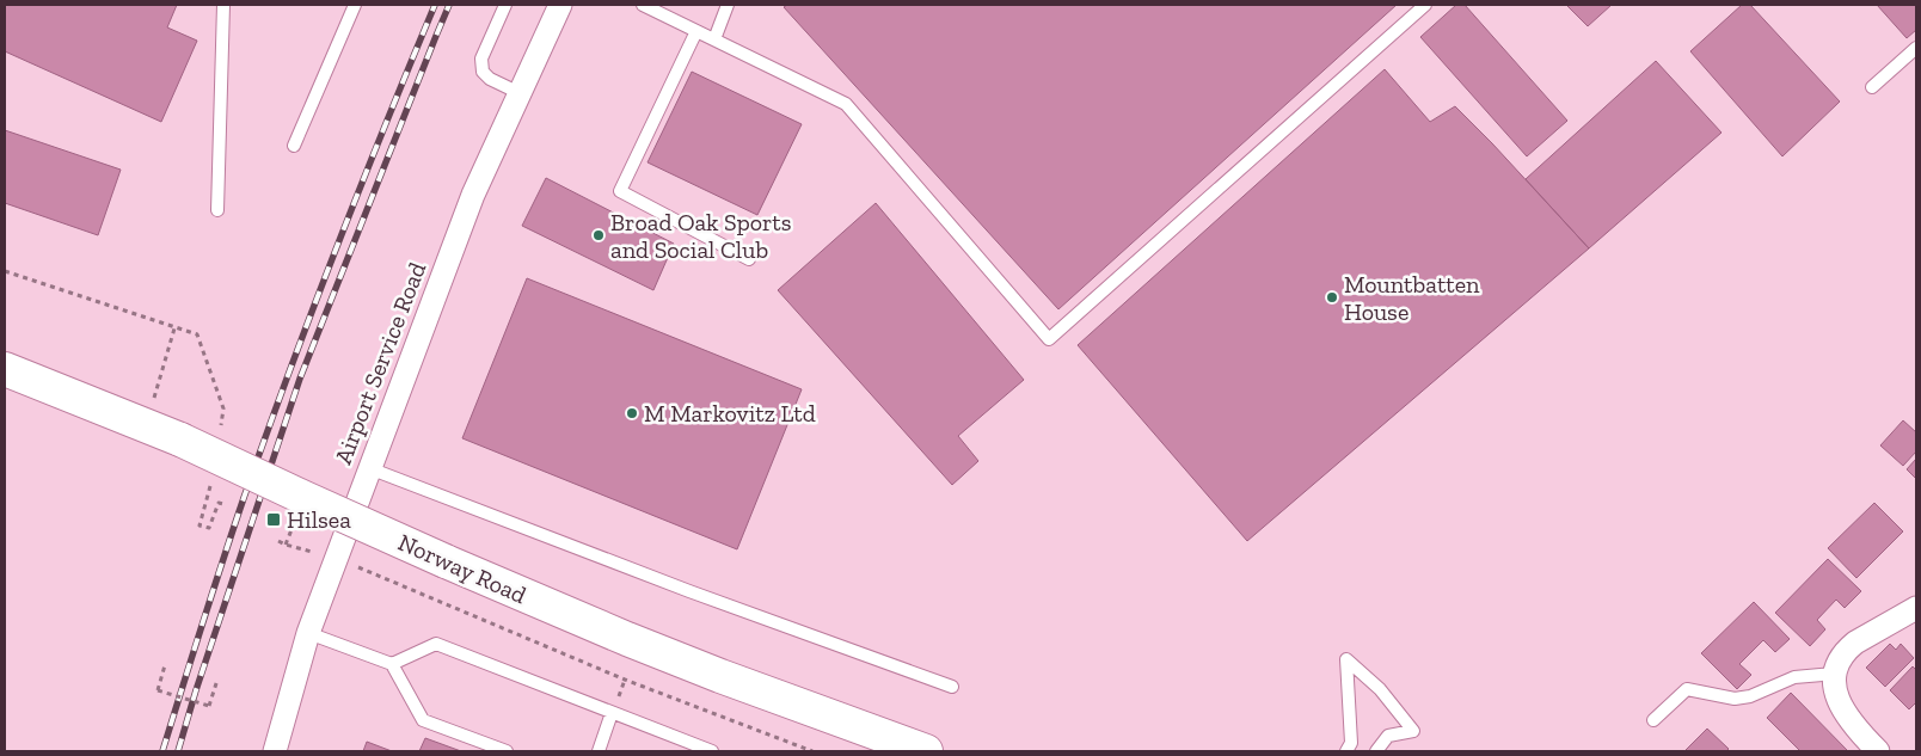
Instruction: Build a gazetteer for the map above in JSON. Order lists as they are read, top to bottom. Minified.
{"streets":{"street":["Airport Service Road","Norway Road"]},"places":{"other":["Broad Oak Sports and Social Club","Mountbatten House","M Markovitz Ltd"],"transit":["Hilsea"]}}
